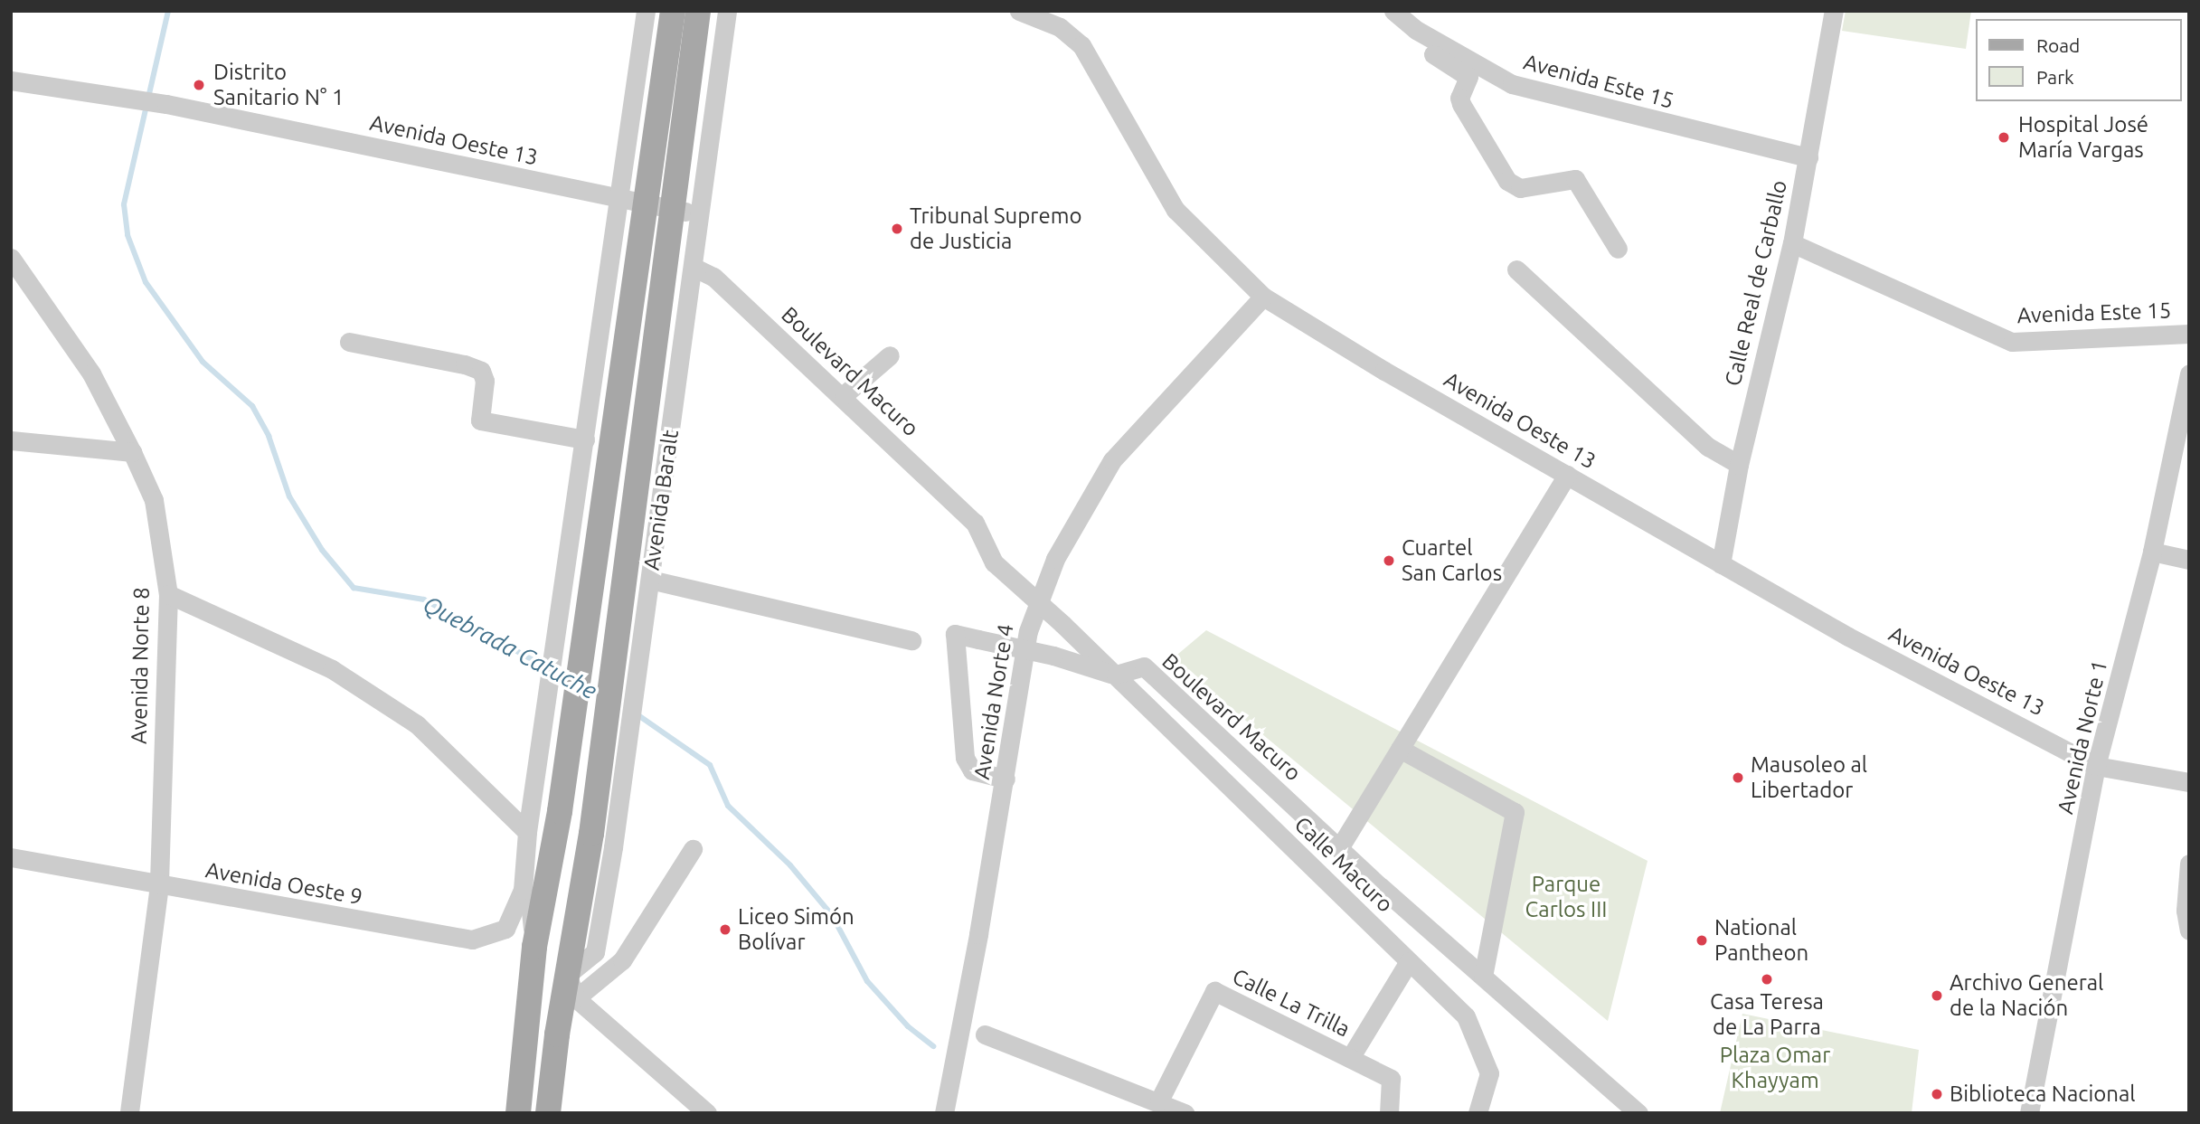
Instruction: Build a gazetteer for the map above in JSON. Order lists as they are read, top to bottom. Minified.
{"streets":{"main road":["Avenida Baralt"],"street":["Avenida Este 15","Avenida Oeste 13","Calle Real de Carballo","Boulevard Macuro","Avenida Norte 8","Avenida Norte 4","Avenida Norte 1","Calle Macuro","Avenida Oeste 9","Calle La Trilla"]},"crossings":[["Avenida Este 15","Calle Real de Carballo"],["Avenida Oeste 13","Calle Real de Carballo"],["Avenida Oeste 13","Avenida Baralt"],["Avenida Oeste 13","Avenida Norte 4"],["Avenida Oeste 13","Avenida Norte 1"],["Boulevard Macuro","Avenida Baralt"],["Boulevard Macuro","Calle Macuro"],["Avenida Norte 8","Avenida Oeste 9"]],"water":["Quebrada Catuche"],"parks":["Parque Carlos III","Plaza Omar Khayyam"],"places":["Distrito Sanitario N° 1","Hospital José María Vargas","Tribunal Supremo de Justicia","Cuartel San Carlos","Mausoleo al Libertador","Liceo Simón Bolívar","National Pantheon","Casa Teresa de La Parra","Archivo General de la Nación","Biblioteca Nacional"],"legend":["Road","Park"]}
